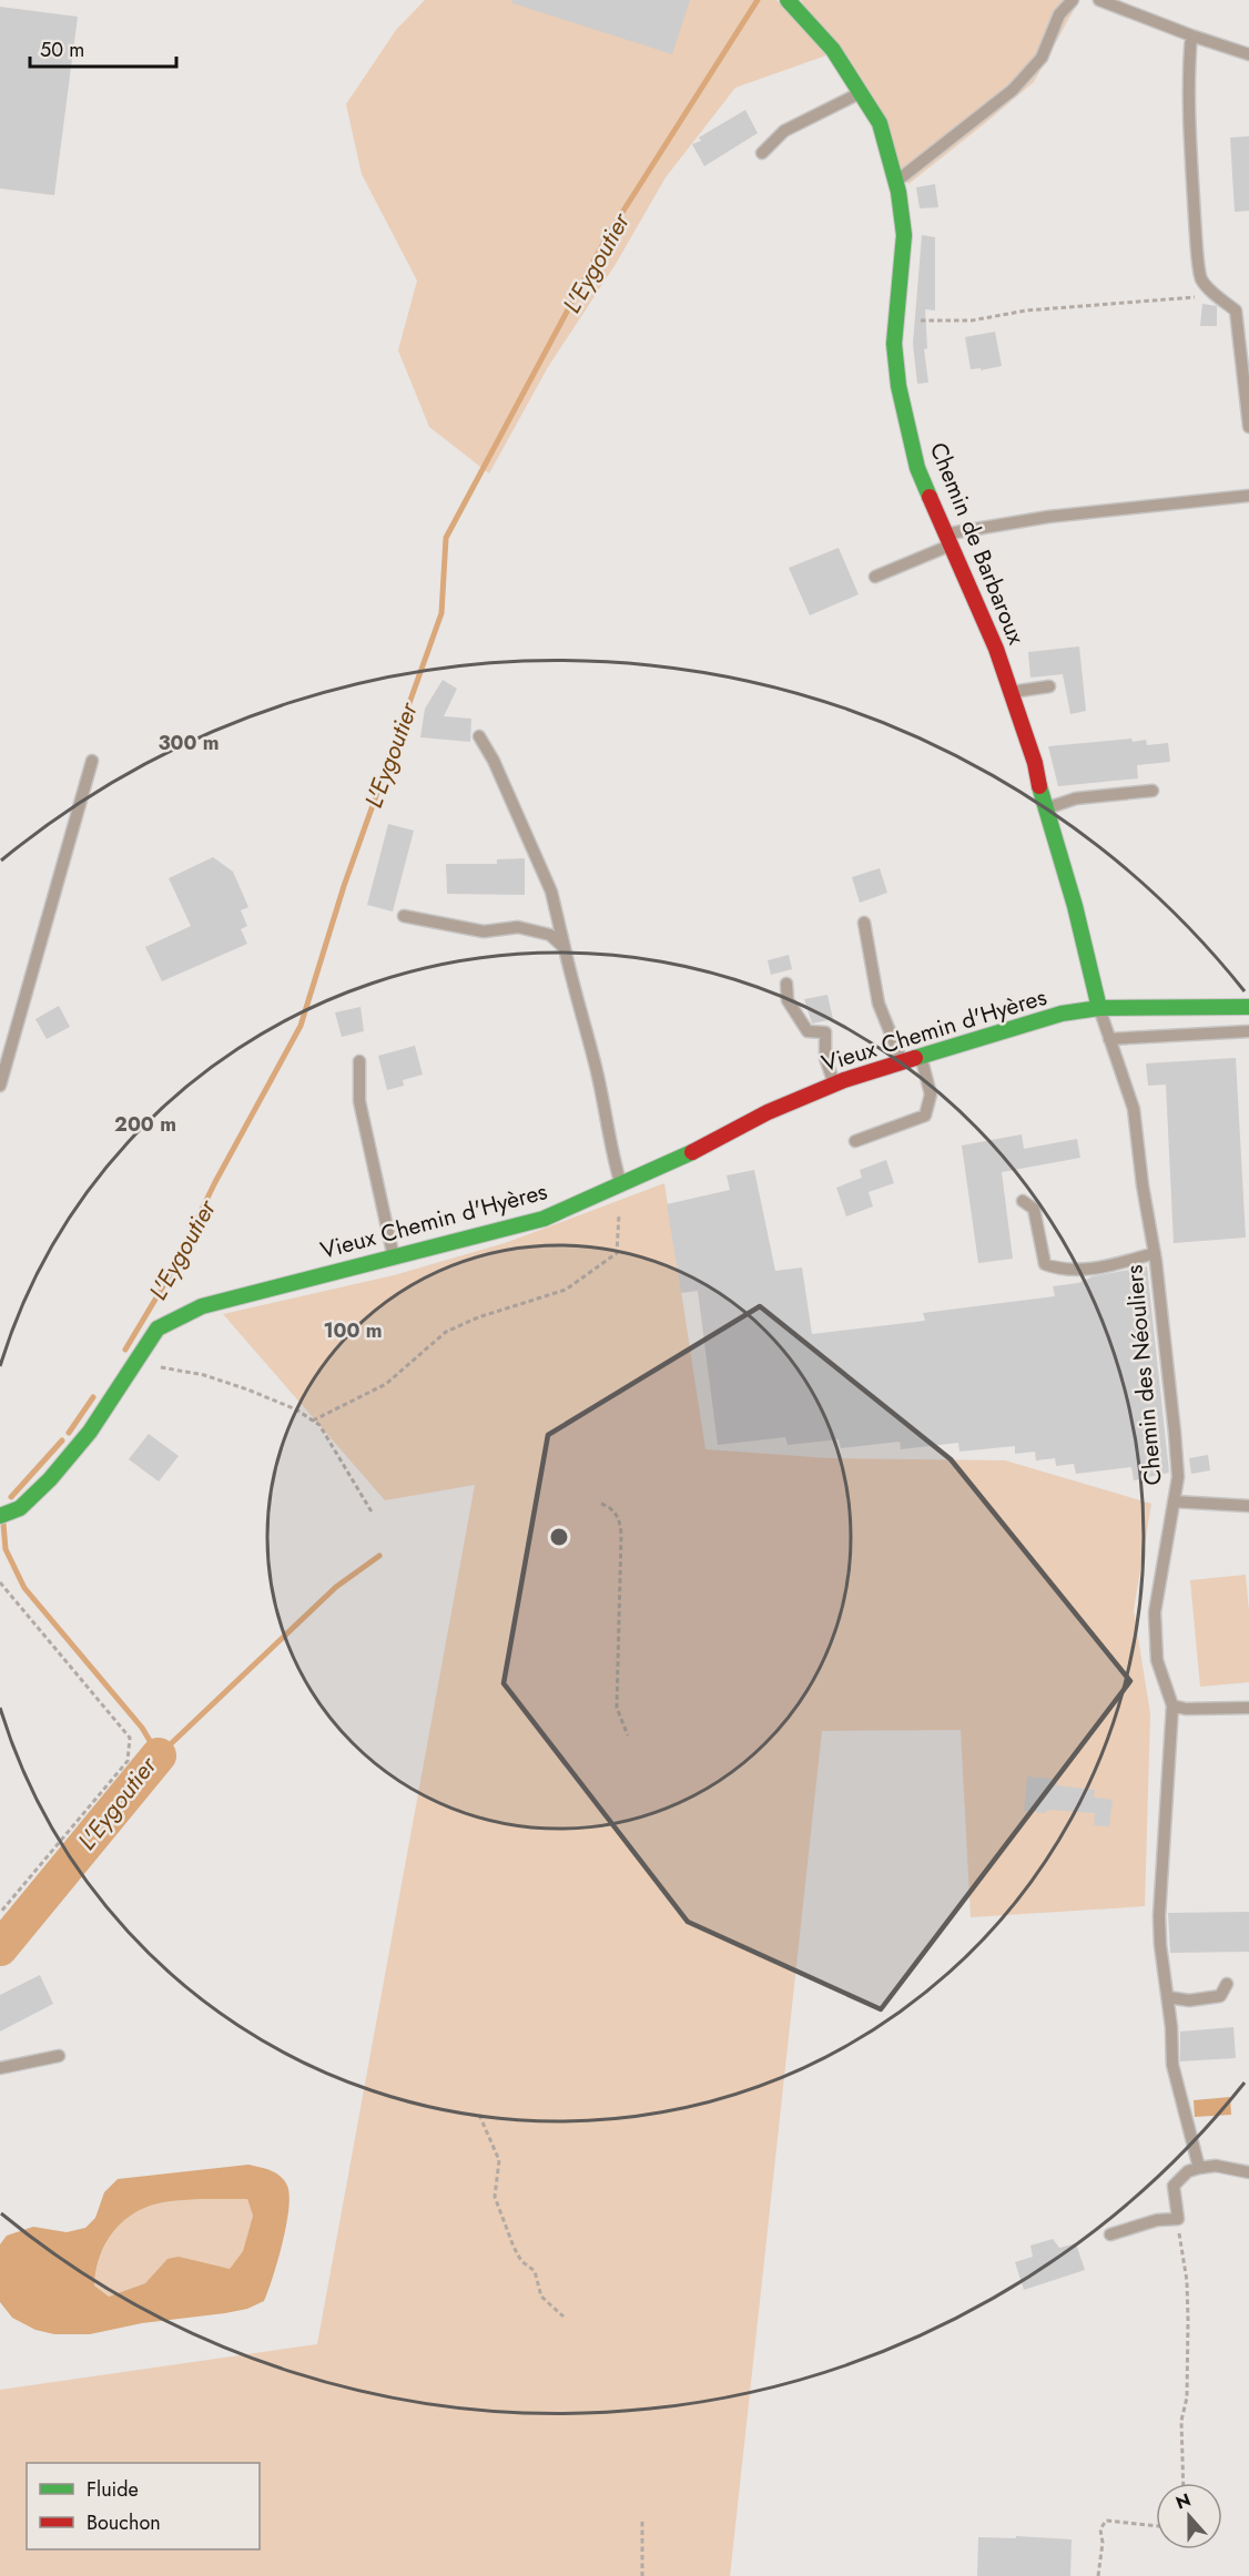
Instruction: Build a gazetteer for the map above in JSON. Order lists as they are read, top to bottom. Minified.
{"streets":{"street":["Chemin de Barbaroux","Vieux Chemin d'Hyères"],"lane":["Chemin des Néouliers"]},"crossings":[["Chemin de Barbaroux","Vieux Chemin d'Hyères"],["Chemin de Barbaroux","Chemin des Néouliers"],["Vieux Chemin d'Hyères","Chemin des Néouliers"]],"water":["L'Eygoutier"],"legend":["Fluide","Bouchon"],"scale_bar":"50 m","north":"top","rings":["300 m","200 m","100 m"]}
